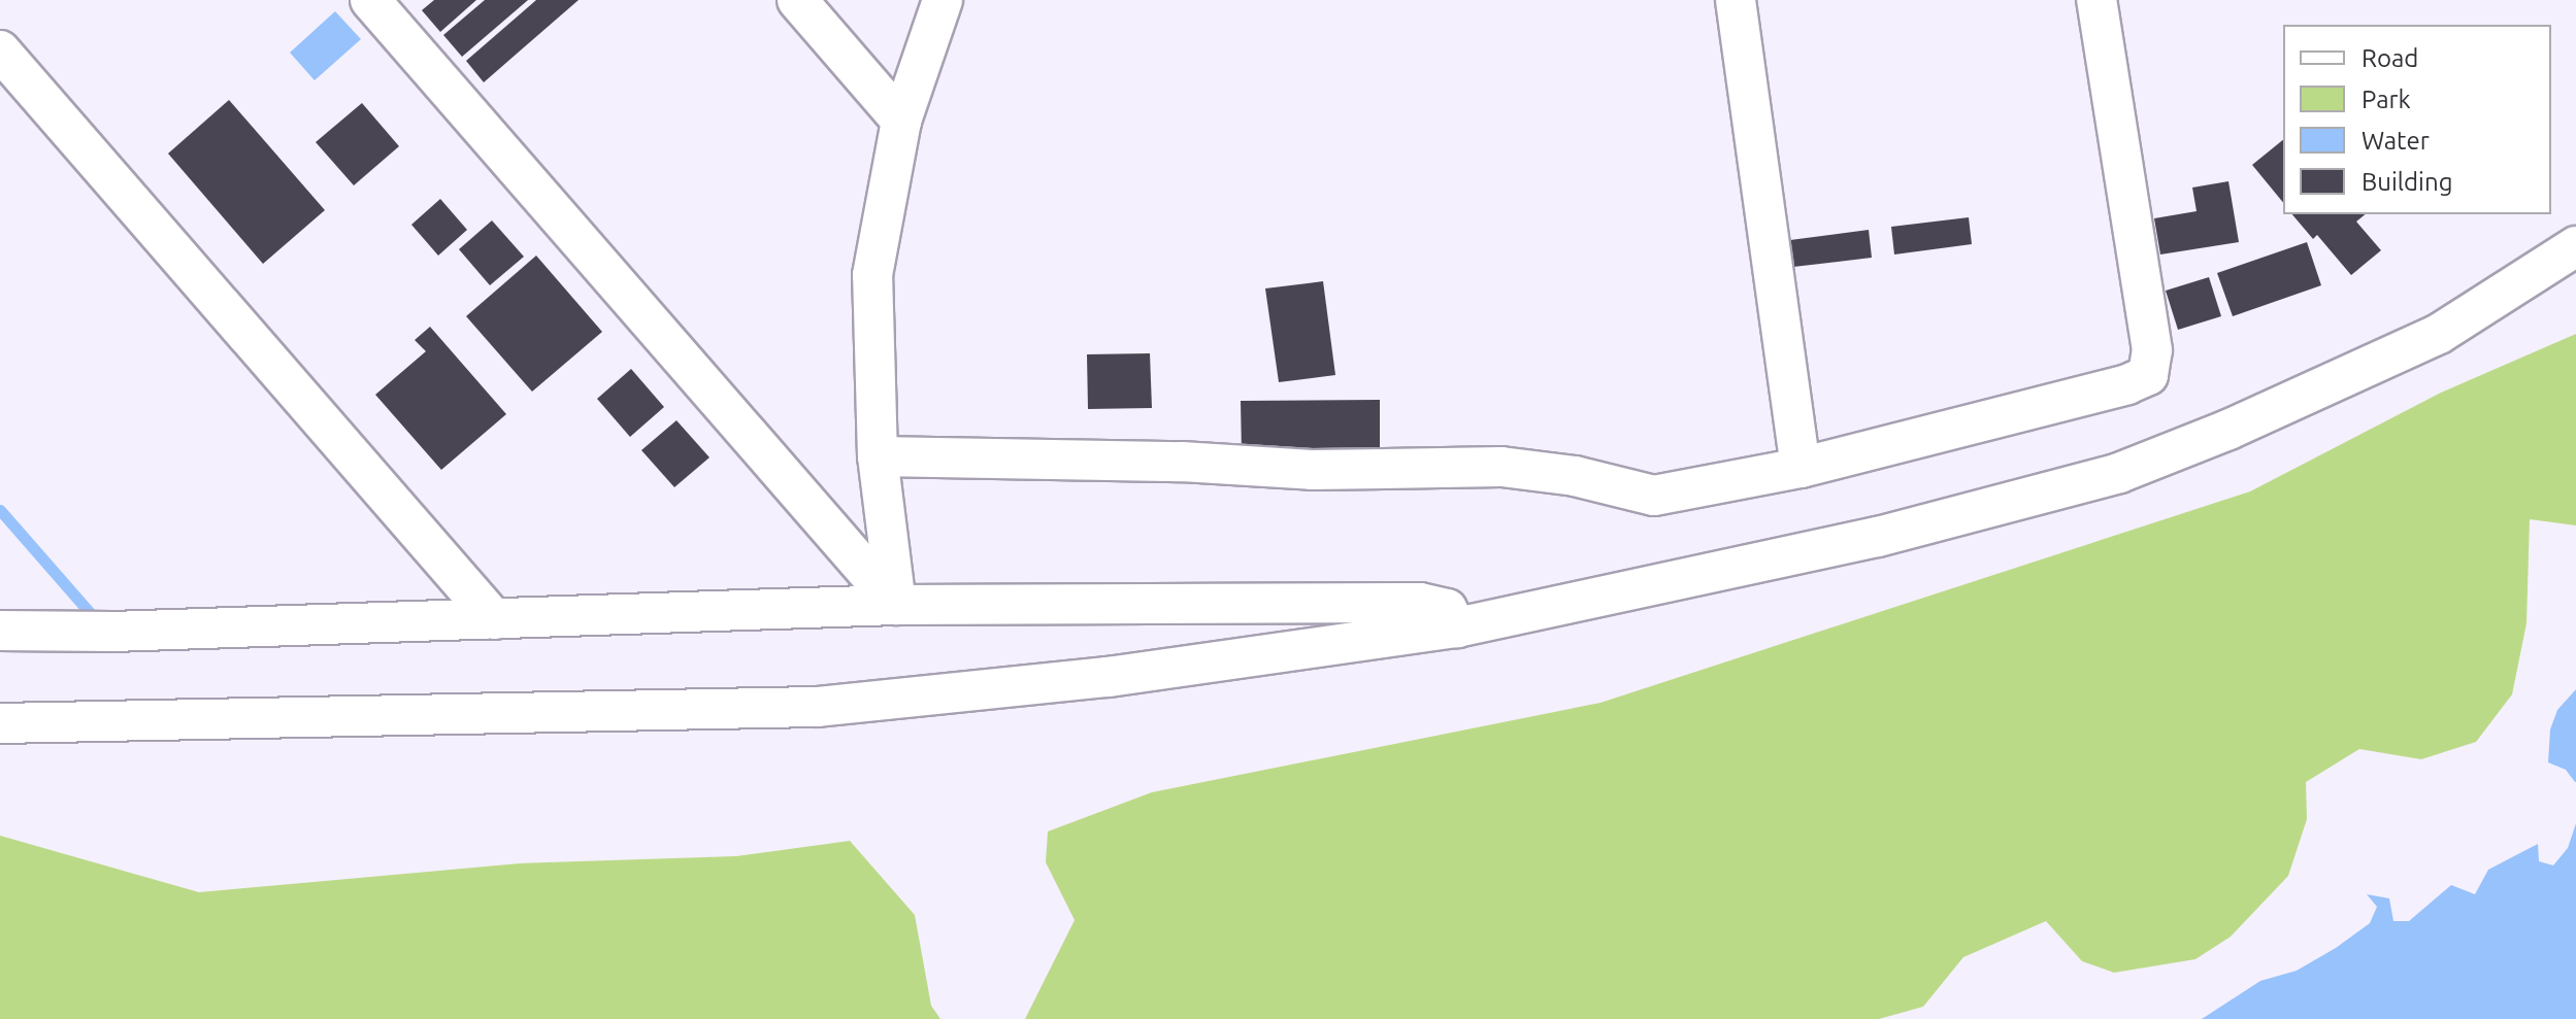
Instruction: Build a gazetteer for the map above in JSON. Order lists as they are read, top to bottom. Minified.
{"legend":["Road","Park","Water","Building"]}
